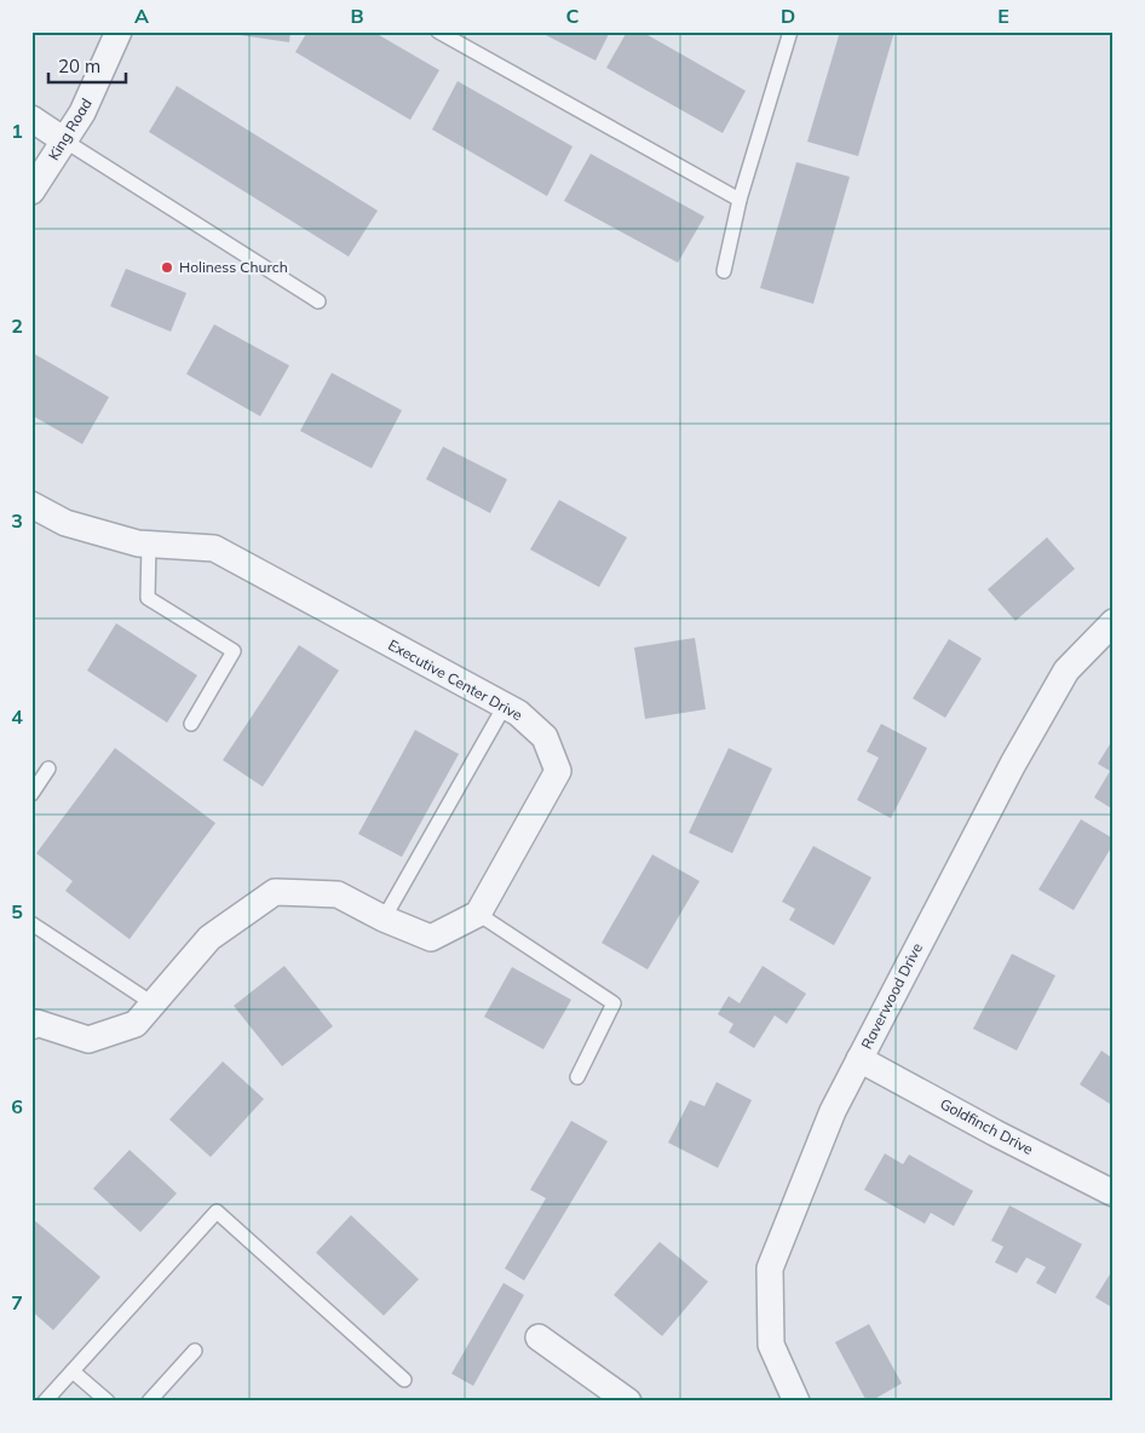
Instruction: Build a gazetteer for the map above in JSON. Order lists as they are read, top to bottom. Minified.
{"streets":{"street":["King Road","Executive Center Drive","Raverwood Drive","Goldfinch Drive"]},"crossings":[["Raverwood Drive","Goldfinch Drive"]],"places":["Holiness Church"],"scale_bar":"20 m","grid":{"columns":["A","B","C","D","E"],"rows":["1","2","3","4","5","6","7"]}}
